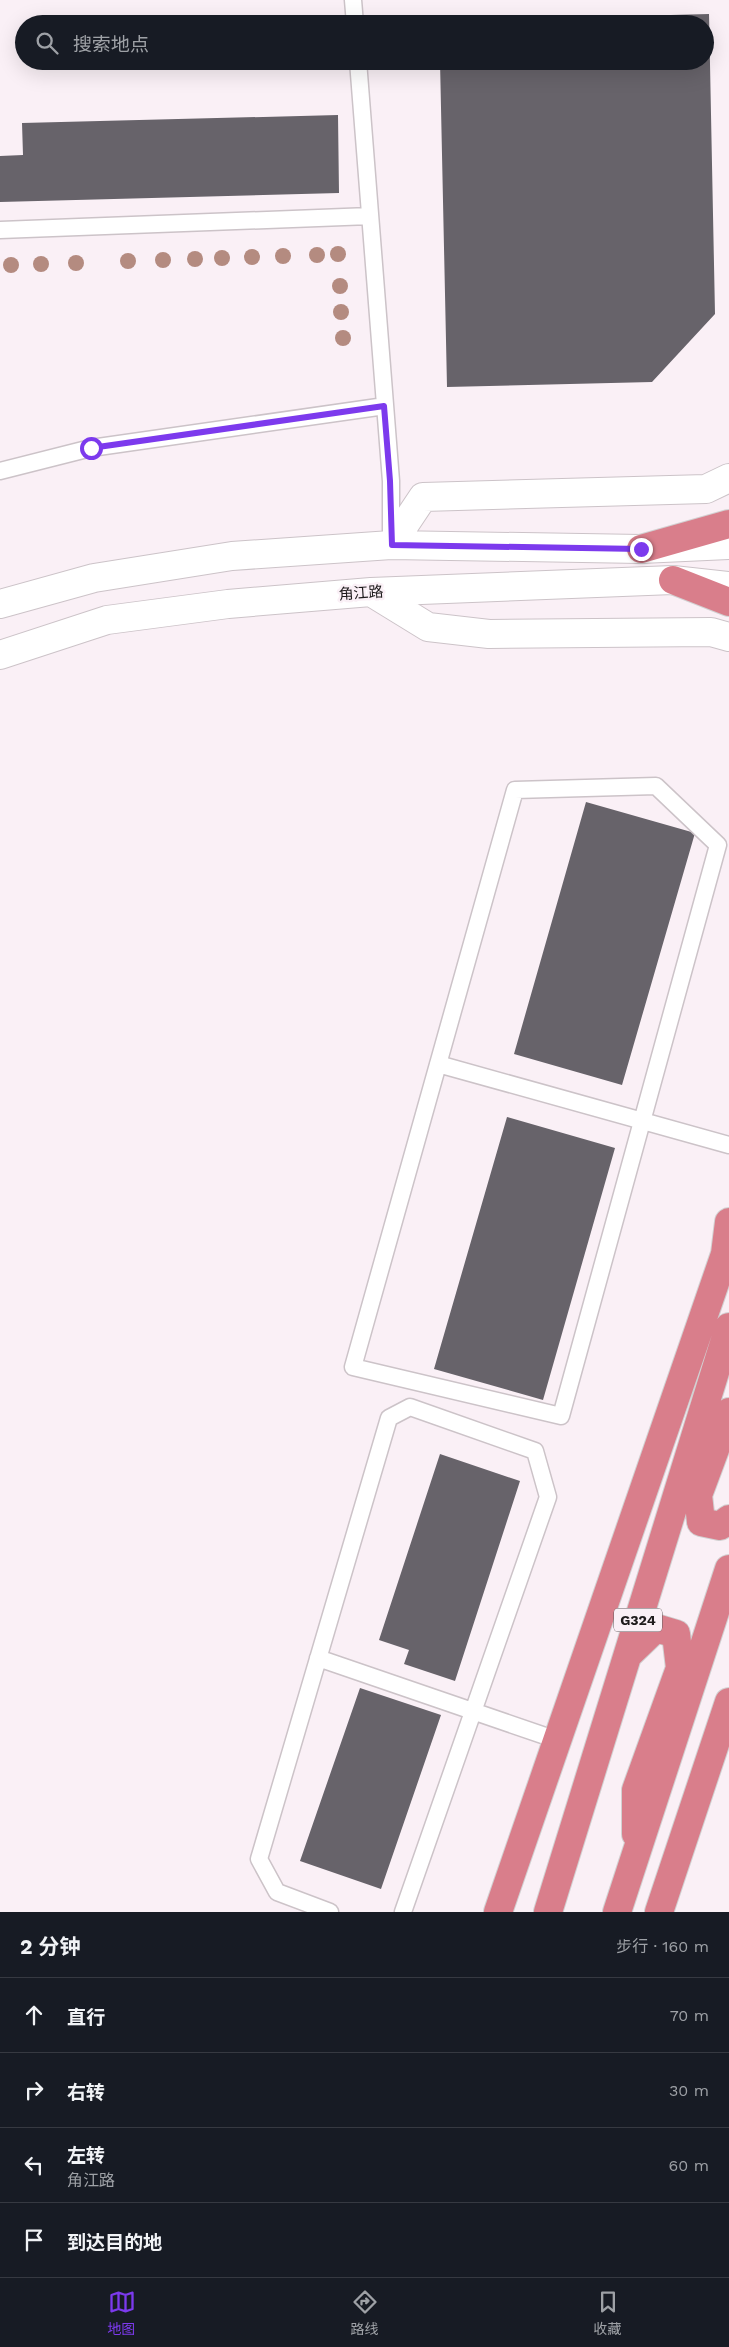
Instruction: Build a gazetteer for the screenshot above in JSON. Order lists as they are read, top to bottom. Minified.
{"streets":{"highway":["G324"],"main road":["角江路"]},"page":{"search":"搜索地点","heading":["2 分钟","步行 · 160 m"],"list":[["直行","70 m"],["右转","30 m"],["左转","角江路","60 m"],"到达目的地"],"nav":["地图","路线","收藏"]}}
